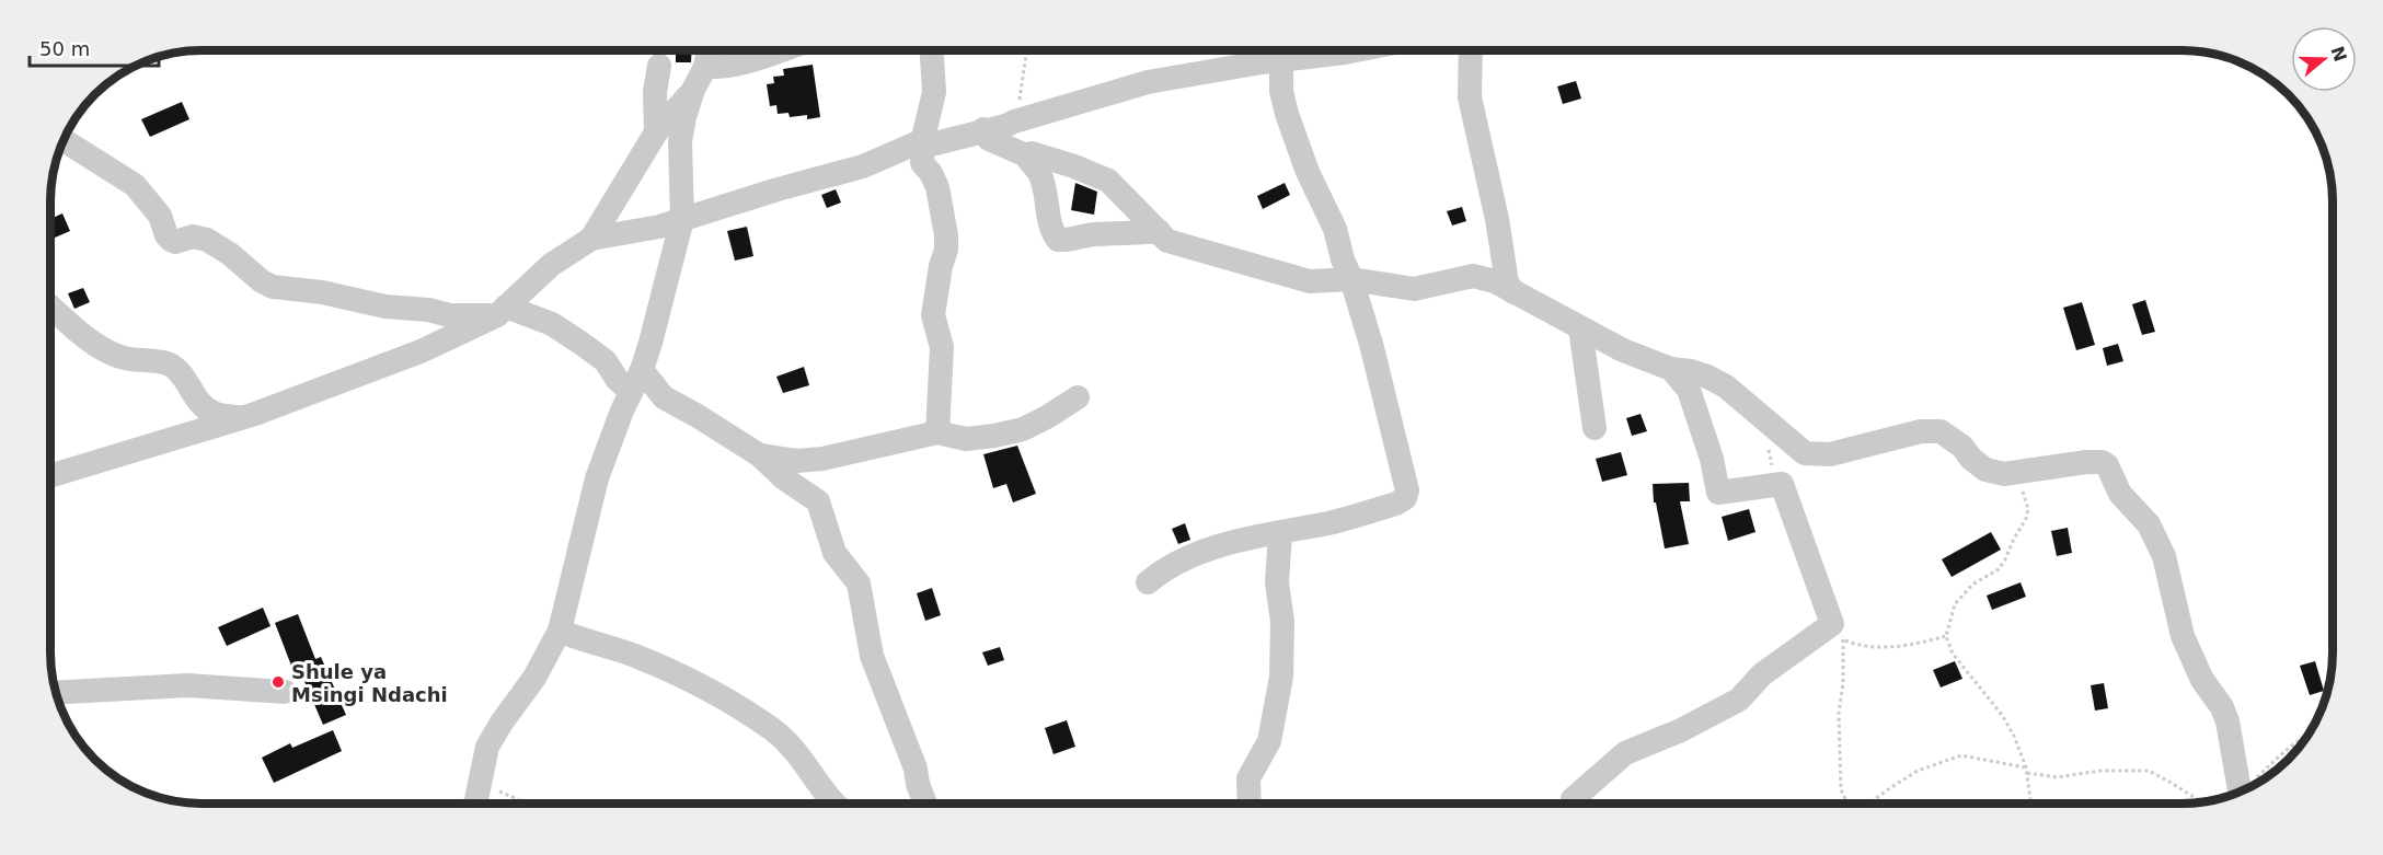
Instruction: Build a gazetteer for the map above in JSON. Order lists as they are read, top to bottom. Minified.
{"places":["Shule ya Msingi Ndachi"],"scale_bar":"50 m","north":"right"}
